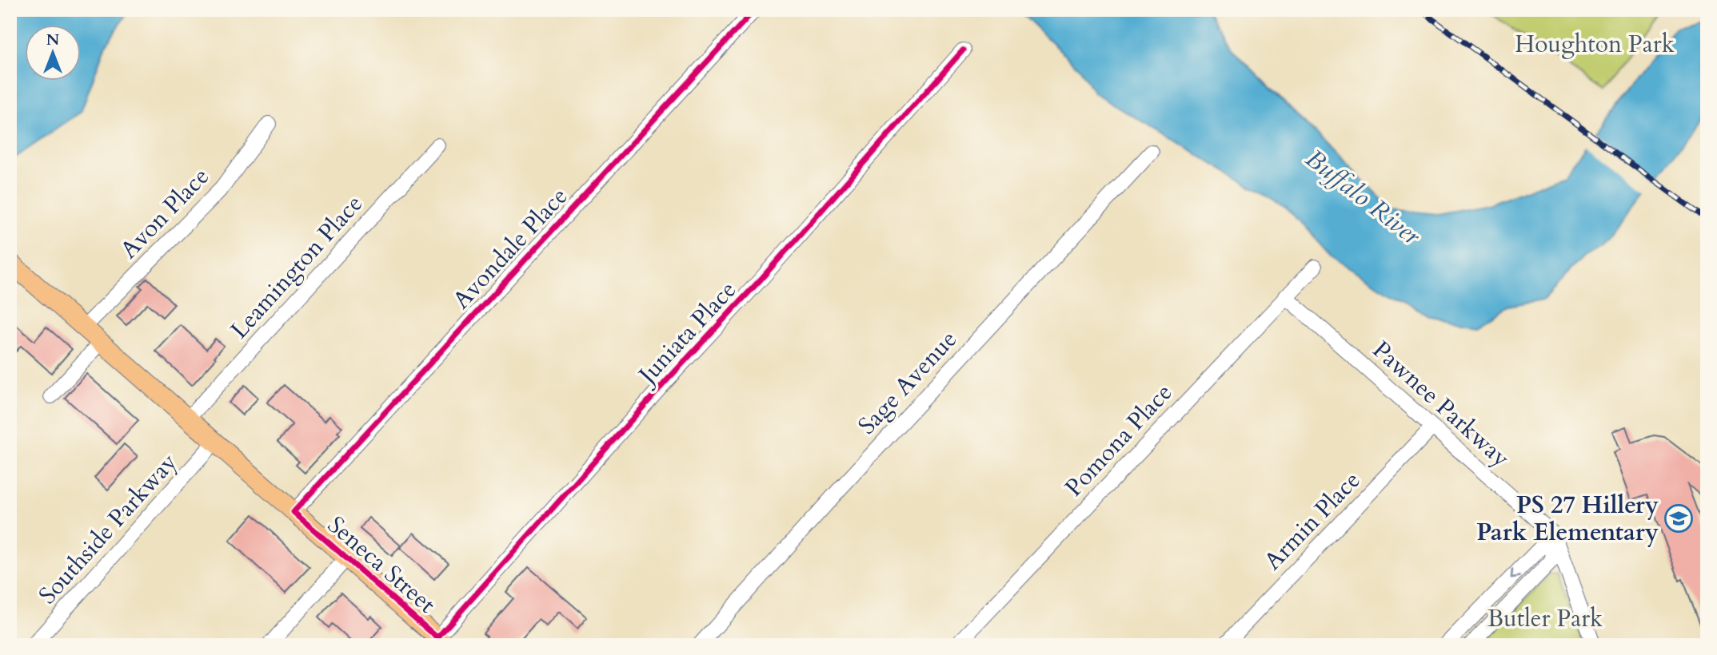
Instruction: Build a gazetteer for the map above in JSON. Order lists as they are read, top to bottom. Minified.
{"streets":{"main road":["Seneca Street"],"street":["Avon Place","Avondale Place","Leamington Place","Juniata Place","Sage Avenue","Pawnee Parkway","Pomona Place","Armin Place","Southside Parkway"]},"crossings":[["Avon Place","Seneca Street"],["Avondale Place","Seneca Street"],["Leamington Place","Seneca Street"],["Juniata Place","Seneca Street"],["Pawnee Parkway","Pomona Place"],["Pawnee Parkway","Armin Place"],["Southside Parkway","Seneca Street"]],"water":["Buffalo River"],"parks":["Houghton Park","Butler Park"],"places":{"school or university":["PS 27 Hillery Park Elementary"]},"north":"top"}
